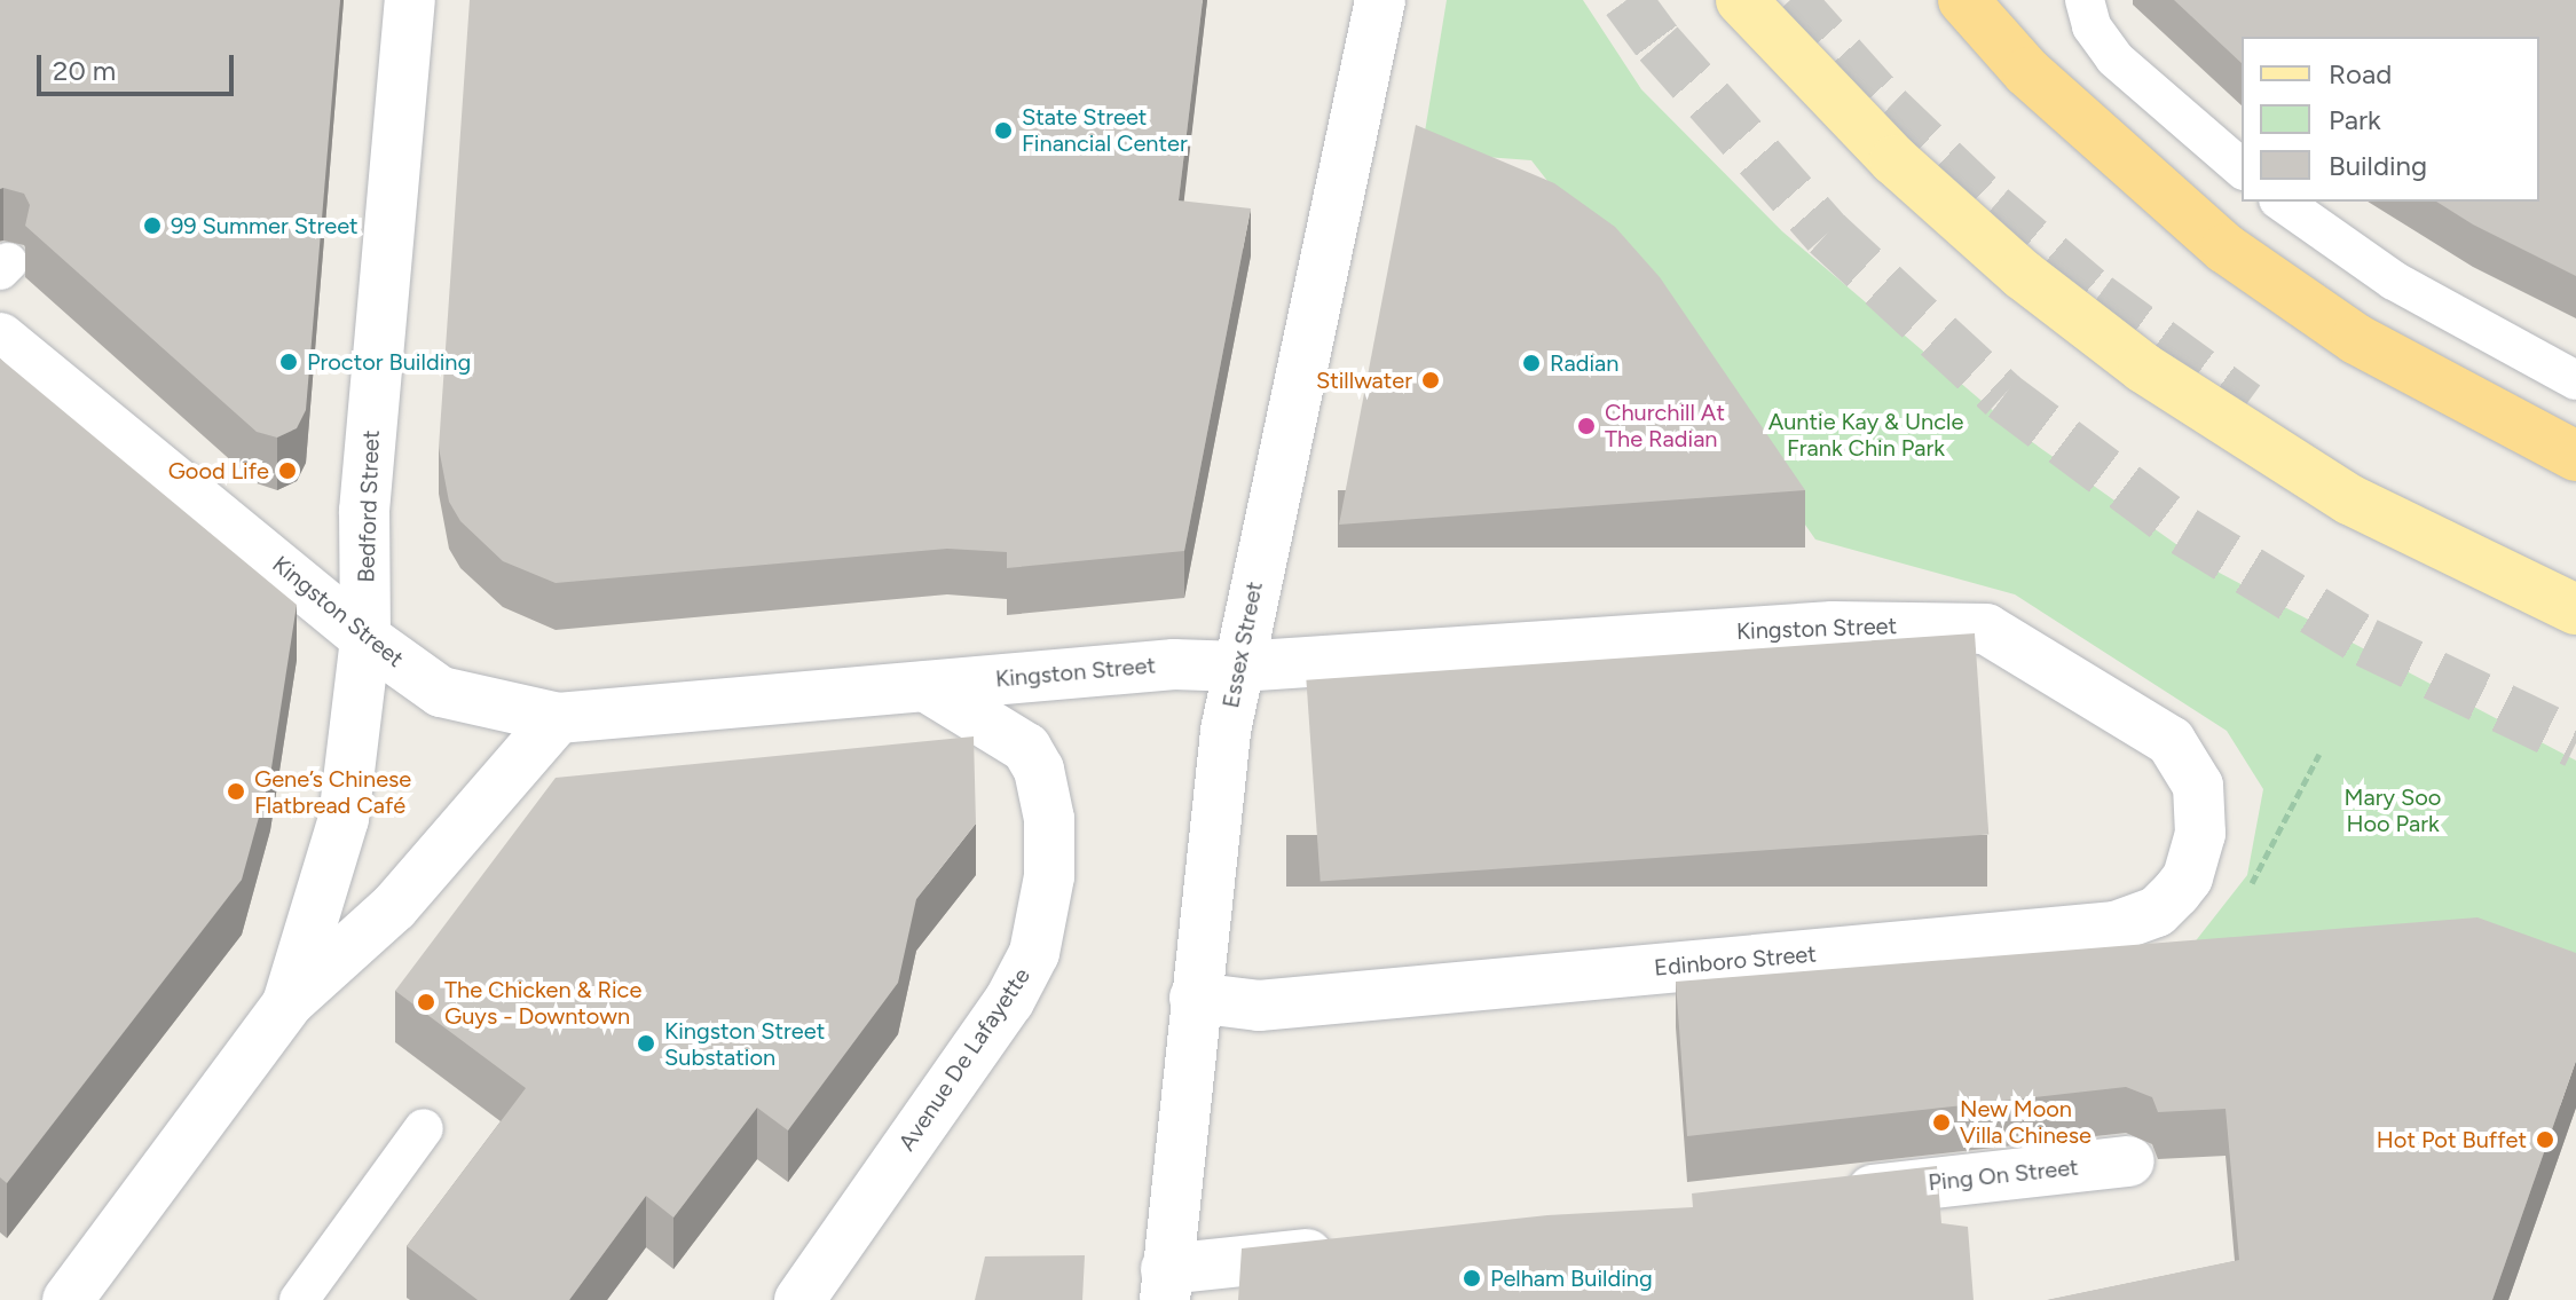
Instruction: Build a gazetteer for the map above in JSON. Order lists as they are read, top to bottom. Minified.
{"streets":{"street":["Bedford Street","Kingston Street","Essex Street","Edinboro Street","Avenue De Lafayette","Ping On Street"]},"crossings":[["Bedford Street","Kingston Street"],["Kingston Street","Essex Street"],["Kingston Street","Edinboro Street"],["Kingston Street","Avenue De Lafayette"],["Essex Street","Edinboro Street"]],"parks":["Auntie Kay & Uncle Frank Chin Park","Mary Soo Hoo Park"],"places":["State Street Financial Center","99 Summer Street","Proctor Building","Radian","Stillwater","Churchill At The Radian","Good Life","Gene’s Chinese Flatbread Café","The Chicken & Rice Guys - Downtown","Kingston Street Substation","New Moon Villa Chinese","Hot Pot Buffet","Pelham Building"],"legend":["Road","Park","Building"],"scale_bar":"20 m"}
